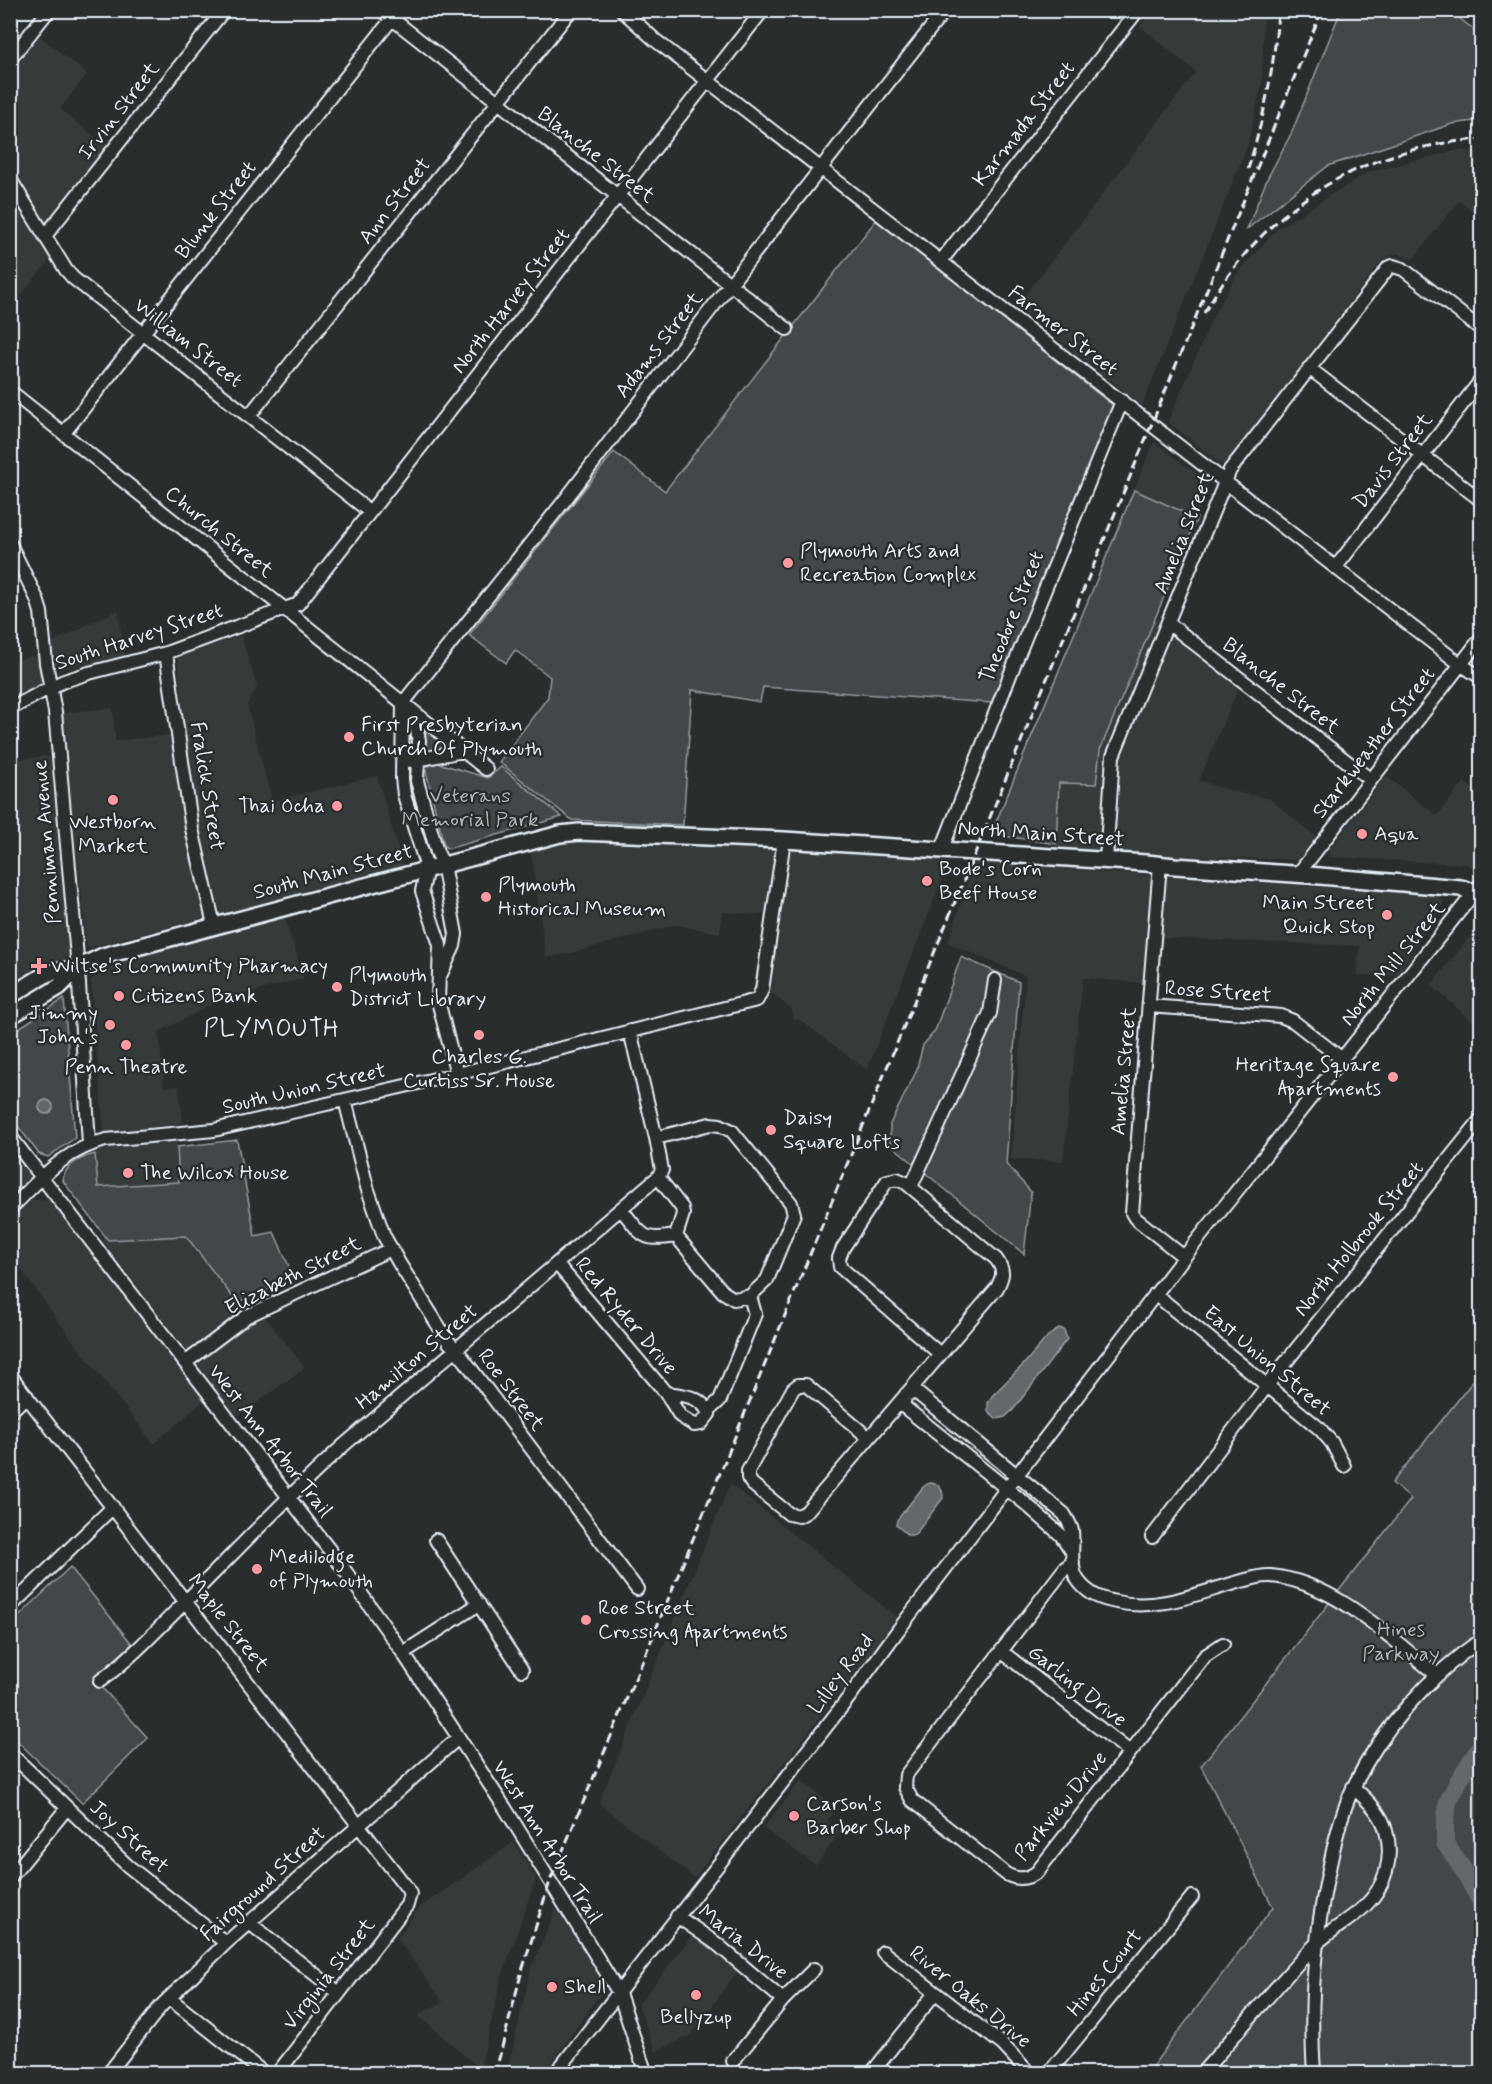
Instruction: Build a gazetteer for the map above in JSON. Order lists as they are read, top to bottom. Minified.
{"streets":{"main road":["North Main Street","South Main Street"],"street":["Irvin Street","Karmada Street","Blanche Street","Ann Street","Blunk Street","North Harvey Street","Farmer Street","William Street","Adams Street","Davis Street","Church Street","Amelia Street","Theodore Street","South Harvey Street","Starkweather Street","Fralick Street","Penniman Avenue","North Mill Street","Rose Street","South Union Street","North Holbrook Street","Elizabeth Street","Red Ryder Drive","Hamilton Street","East Union Street","Roe Street","West Ann Arbor Trail","Maple Street","Lilley Road","Garling Drive","Parkview Drive","Joy Street","Fairground Street","Maria Drive","Hines Court","Virginia Street","River Oaks Drive"]},"crossings":[["Irvin Street","William Street"],["Karmada Street","Farmer Street"],["Blanche Street","Ann Street"],["Blanche Street","Blunk Street"],["Blanche Street","North Harvey Street"],["Blanche Street","Adams Street"],["Blanche Street","Amelia Street"],["Blanche Street","Starkweather Street"],["Ann Street","William Street"],["Blunk Street","William Street"],["Blunk Street","Church Street"],["North Harvey Street","Farmer Street"],["North Harvey Street","William Street"],["North Harvey Street","Church Street"],["North Harvey Street","South Harvey Street"],["Farmer Street","Adams Street"],["Farmer Street","Davis Street"],["Farmer Street","Amelia Street"],["Farmer Street","Theodore Street"],["Farmer Street","Starkweather Street"],["Adams Street","Church Street"],["Church Street","South Harvey Street"],["Church Street","South Main Street"],["Church Street","South Union Street"],["Amelia Street","North Main Street"],["Amelia Street","North Mill Street"],["Amelia Street","Rose Street"],["Theodore Street","North Main Street"],["South Harvey Street","Fralick Street"],["South Harvey Street","Penniman Avenue"],["Starkweather Street","North Main Street"],["Fralick Street","South Main Street"],["North Main Street","South Main Street"],["North Main Street","North Mill Street"],["North Main Street","South Union Street"],["Penniman Avenue","South Main Street"],["Penniman Avenue","South Union Street"],["North Mill Street","Rose Street"],["North Mill Street","East Union Street"],["North Mill Street","Lilley Road"],["South Union Street","Roe Street"],["South Union Street","West Ann Arbor Trail"],["North Holbrook Street","East Union Street"],["Elizabeth Street","Roe Street"],["Elizabeth Street","West Ann Arbor Trail"],["Red Ryder Drive","Hamilton Street"],["Hamilton Street","Roe Street"],["Hamilton Street","West Ann Arbor Trail"],["Hamilton Street","Maple Street"],["East Union Street","Lilley Road"],["West Ann Arbor Trail","Lilley Road"],["West Ann Arbor Trail","Fairground Street"],["Maple Street","Fairground Street"],["Maple Street","Virginia Street"],["Lilley Road","Maria Drive"],["Garling Drive","Parkview Drive"],["Joy Street","Fairground Street"]],"districts":["PLYMOUTH"],"parks":["Veterans Memorial Park","Hines Parkway"],"places":{"other":["Plymouth Arts and Recreation Complex","First Presbyterian Church Of Plymouth","Westborn Market","Thai Ocha","Aqua","Bode's Corn Beef House","Plymouth Historical Museum","Main Street Quick Stop","Plymouth District Library","Citizens Bank","Jimmy John's","Charles G. Curtiss Sr. House","Penn Theatre","Heritage Square Apartments","Daisy Square Lofts","The Wilcox House","Medilodge of Plymouth","Roe Street Crossing Apartments","Carson's Barber Shop","Shell","Bellyzup"],"health":["Wiltse's Community Pharmacy"]}}
